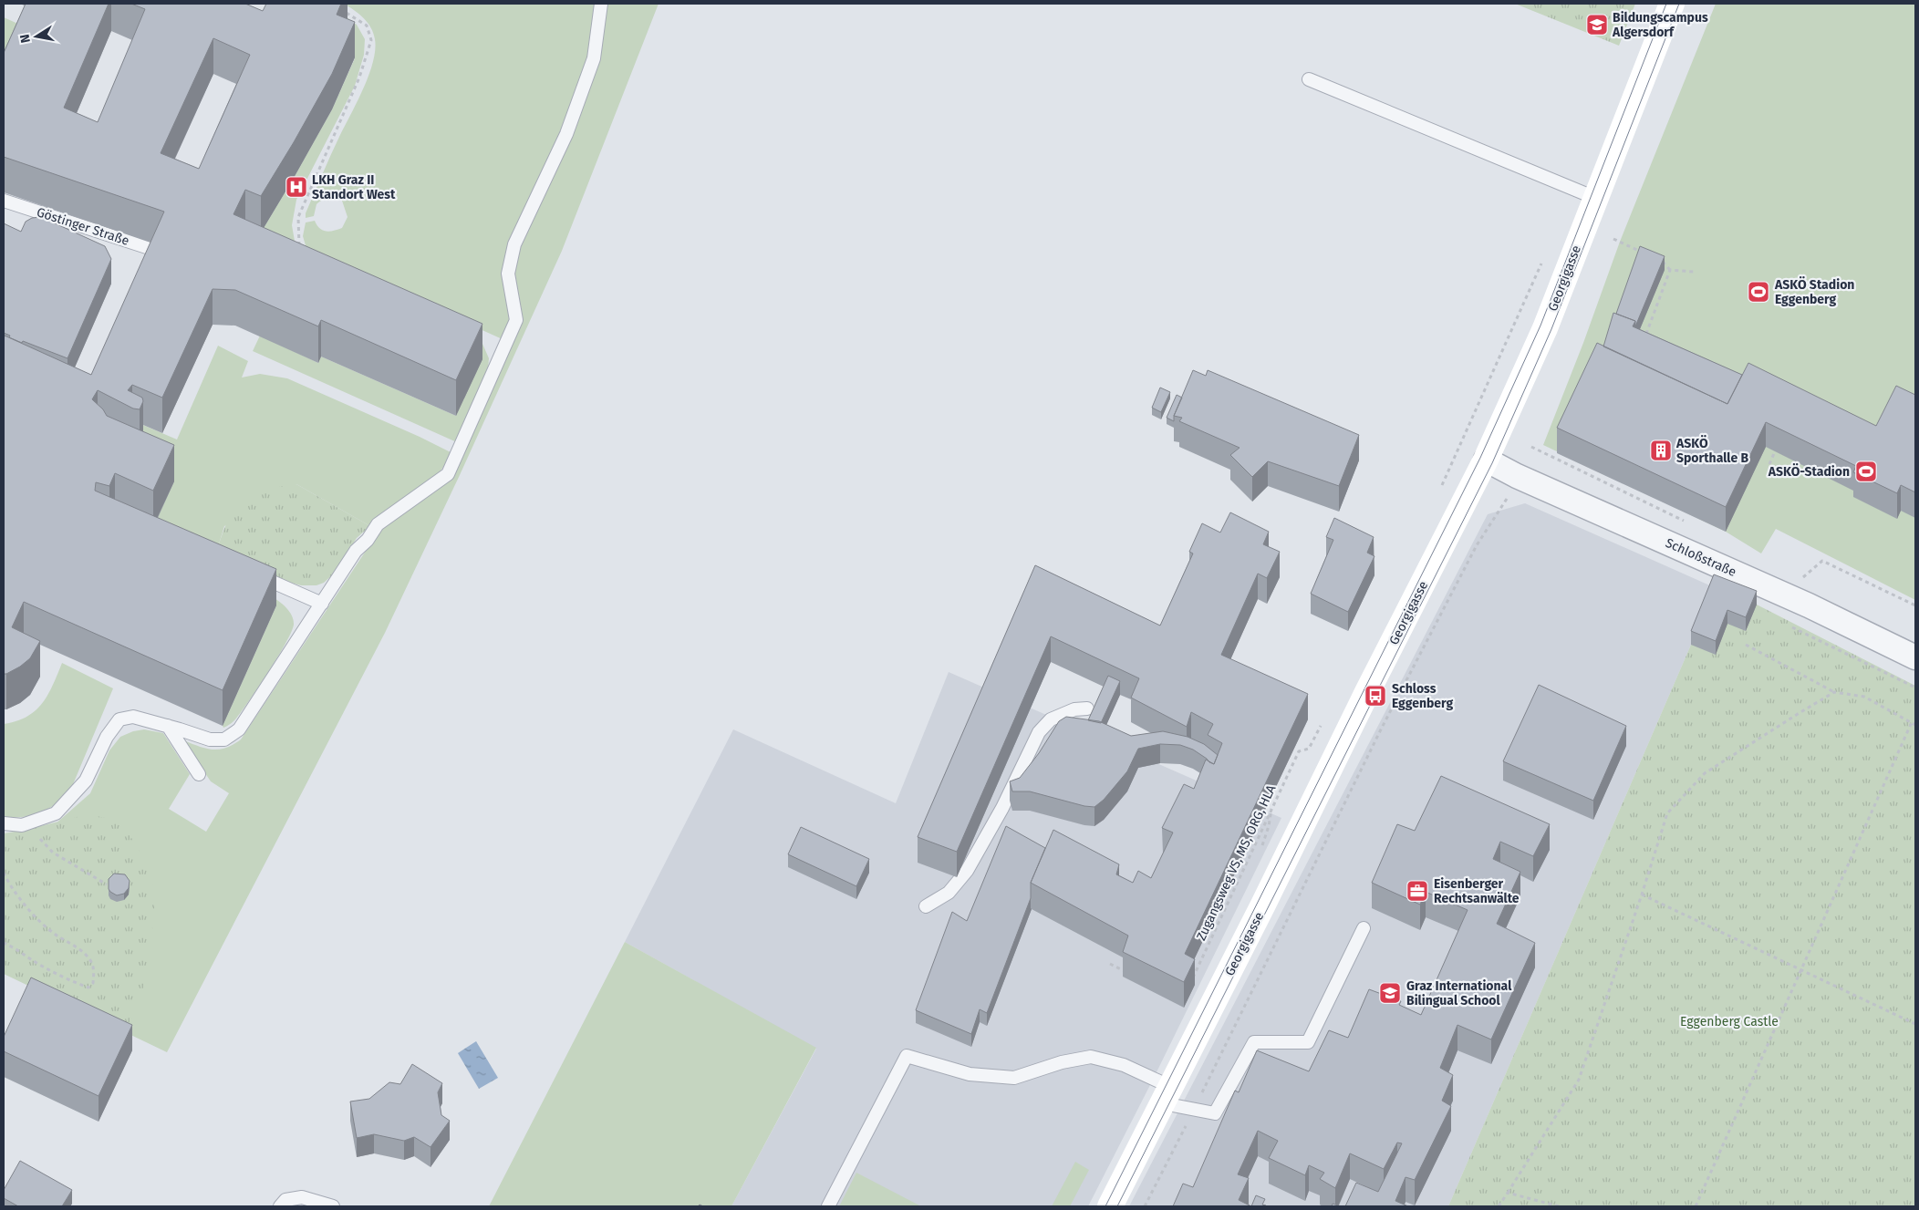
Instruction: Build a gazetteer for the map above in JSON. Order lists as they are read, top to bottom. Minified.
{"streets":{"main road":["Georgigasse"],"street":["Schloßstraße"],"lane":["Göstinger Straße"],"path":["Zugangsweg VS, MS, ORG, HLA"]},"crossings":[["Georgigasse","Schloßstraße"]],"parks":["Eggenberg Castle"],"places":{"school or university":["Bildungscampus Algersdorf","Graz International Bilingual School"],"hospital":["LKH Graz II Standort West"],"sports":["ASKÖ Stadion Eggenberg","ASKÖ-Stadion"],"building":["ASKÖ Sporthalle B"],"bus stop":["Schloss Eggenberg"],"office":["Eisenberger Rechtsanwälte"]},"north":"left"}
